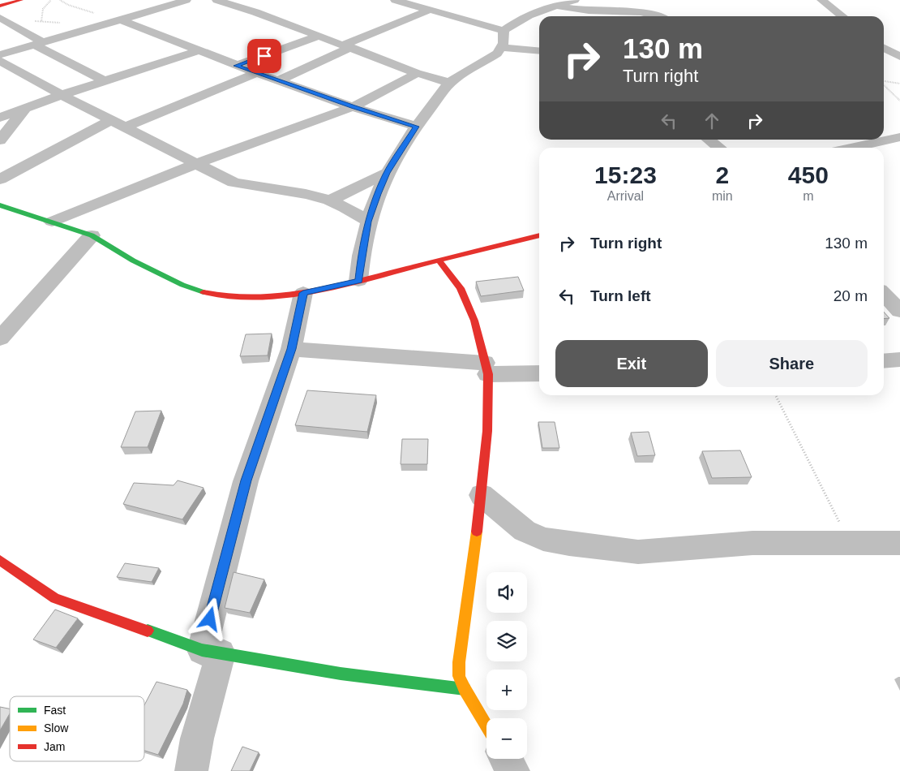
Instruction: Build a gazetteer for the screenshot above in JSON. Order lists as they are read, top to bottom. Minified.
{"legend":["Fast","Slow","Jam"],"page":{"turn":["130 m","Turn right"],"eta":["15:23","Arrival","2","min","450","m"],"list":[{"name":"Turn right","value":"130 m"},{"name":"Turn left","value":"20 m"}],"buttons":["Exit","Share"],"map_buttons":["+","−"]}}
